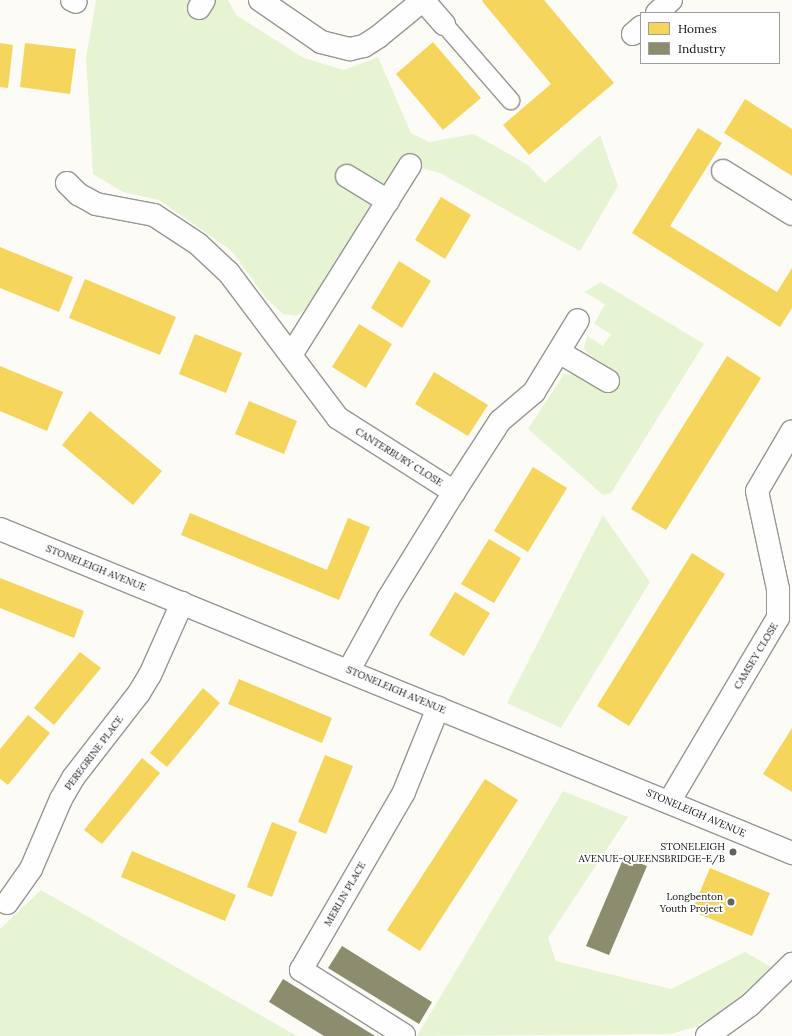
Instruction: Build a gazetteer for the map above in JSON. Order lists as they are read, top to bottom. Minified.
{"streets":{"street":["CANTERBURY CLOSE","STONELEIGH AVENUE","CAMSEY CLOSE","PEREGRINE PLACE","MERLIN PLACE"]},"crossings":[["CANTERBURY CLOSE","STONELEIGH AVENUE"],["STONELEIGH AVENUE","CAMSEY CLOSE"],["STONELEIGH AVENUE","PEREGRINE PLACE"],["STONELEIGH AVENUE","MERLIN PLACE"]],"places":["STONELEIGH AVENUE-QUEENSBRIDGE-E/B","Longbenton Youth Project"],"legend":["Homes","Industry"]}
